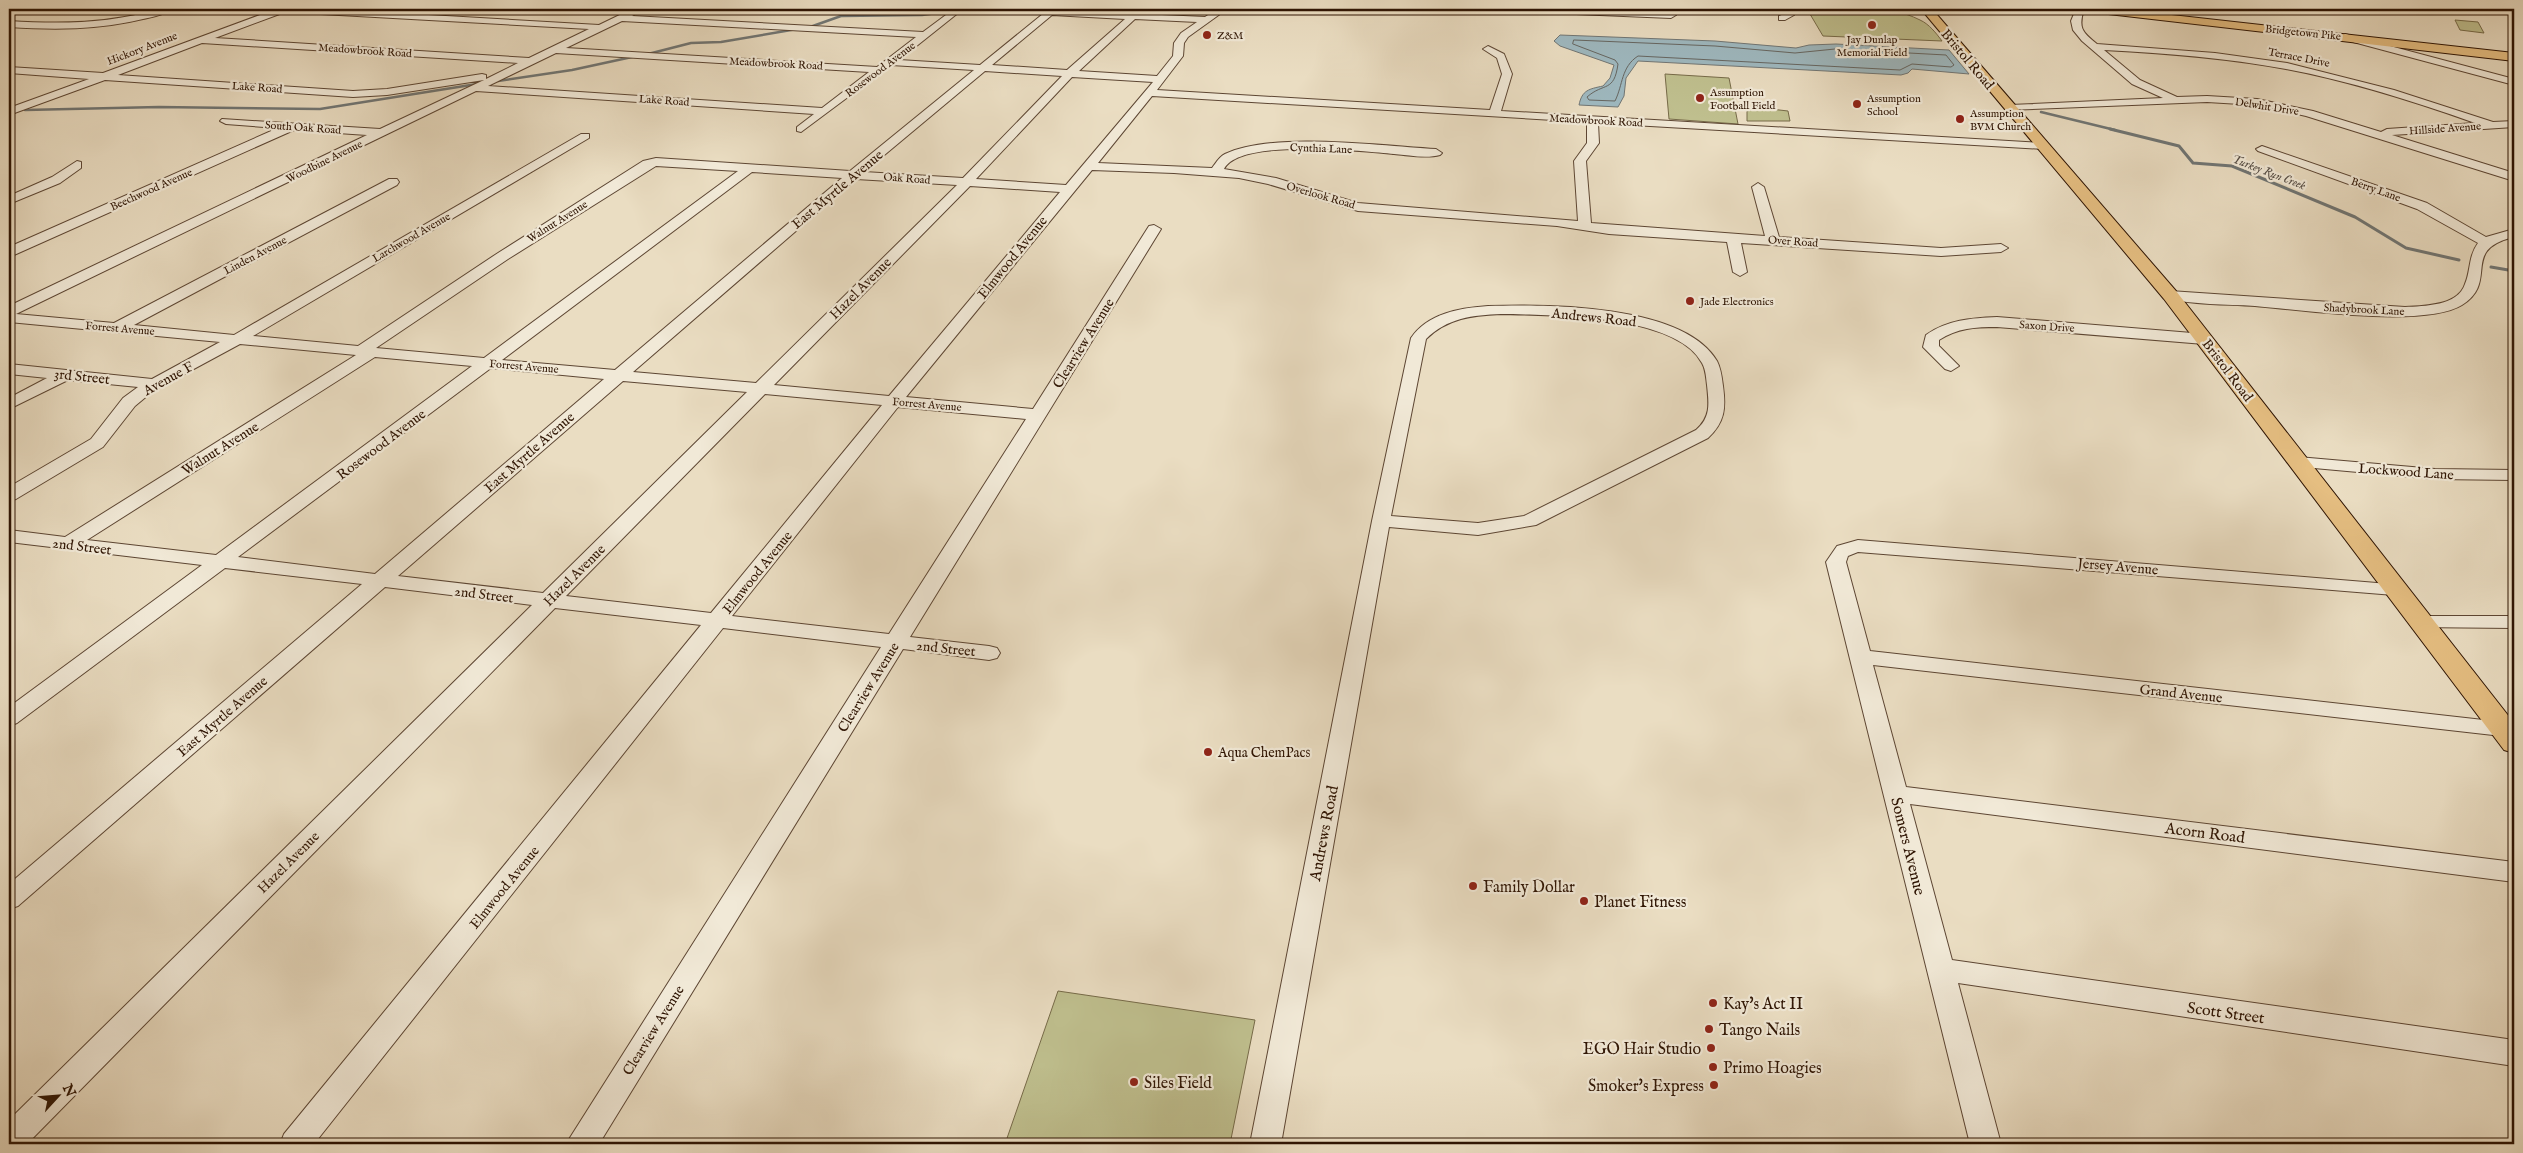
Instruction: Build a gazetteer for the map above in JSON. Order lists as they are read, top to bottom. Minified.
{"streets":{"main road":["Bridgetown Pike","Bristol Road"],"street":["Hickory Avenue","Meadowbrook Road","Terrace Drive","Rosewood Avenue","Lake Road","Delwhit Drive","South Oak Road","Hillside Avenue","Cynthia Lane","Woodbine Avenue","Oak Road","Beechwood Avenue","East Myrtle Avenue","Berry Lane","Overlook Road","Walnut Avenue","Larchwood Avenue","Over Road","Linden Avenue","Elmwood Avenue","Hazel Avenue","Shadybrook Lane","Andrews Road","Saxon Drive","Forrest Avenue","Clearview Avenue","3rd Street","Avenue F","Lockwood Lane","2nd Street","Jersey Avenue","Grand Avenue","Acorn Road","Somers Avenue","Scott Street"]},"crossings":[["Hickory Avenue","Meadowbrook Road"],["Hickory Avenue","Lake Road"],["Meadowbrook Road","Bristol Road"],["Meadowbrook Road","Rosewood Avenue"],["Meadowbrook Road","Woodbine Avenue"],["Meadowbrook Road","East Myrtle Avenue"],["Meadowbrook Road","Elmwood Avenue"],["Meadowbrook Road","Hazel Avenue"],["Terrace Drive","Hillside Avenue"],["Bristol Road","Delwhit Drive"],["Bristol Road","Shadybrook Lane"],["Bristol Road","Saxon Drive"],["Bristol Road","Lockwood Lane"],["Bristol Road","Jersey Avenue"],["Bristol Road","Grand Avenue"],["Rosewood Avenue","Lake Road"],["Rosewood Avenue","Oak Road"],["Rosewood Avenue","Forrest Avenue"],["Rosewood Avenue","2nd Street"],["Lake Road","Woodbine Avenue"],["Delwhit Drive","Hillside Avenue"],["South Oak Road","Woodbine Avenue"],["South Oak Road","Beechwood Avenue"],["Cynthia Lane","Overlook Road"],["Oak Road","East Myrtle Avenue"],["Oak Road","Walnut Avenue"],["Oak Road","Elmwood Avenue"],["Oak Road","Hazel Avenue"],["East Myrtle Avenue","Forrest Avenue"],["East Myrtle Avenue","2nd Street"],["Berry Lane","Shadybrook Lane"],["Overlook Road","Over Road"],["Overlook Road","Elmwood Avenue"],["Walnut Avenue","Forrest Avenue"],["Walnut Avenue","2nd Street"],["Larchwood Avenue","Forrest Avenue"],["Larchwood Avenue","Avenue F"],["Linden Avenue","Forrest Avenue"],["Elmwood Avenue","Forrest Avenue"],["Elmwood Avenue","2nd Street"],["Hazel Avenue","Forrest Avenue"],["Hazel Avenue","2nd Street"],["Forrest Avenue","Clearview Avenue"],["Forrest Avenue","Avenue F"],["Clearview Avenue","2nd Street"],["3rd Street","Avenue F"],["Jersey Avenue","Somers Avenue"],["Grand Avenue","Somers Avenue"],["Acorn Road","Somers Avenue"],["Somers Avenue","Scott Street"]],"water":["Turkey Run Creek"],"places":["Jay Dunlap Memorial Field","Z&M","Assumption Football Field","Assumption School","Assumption BVM Church","Jade Electronics","Aqua ChemPacs","Family Dollar","Planet Fitness","Kay's Act II","Tango Nails","EGO Hair Studio","Primo Hoagies","Siles Field","Smoker's Express"],"north":"top right"}
